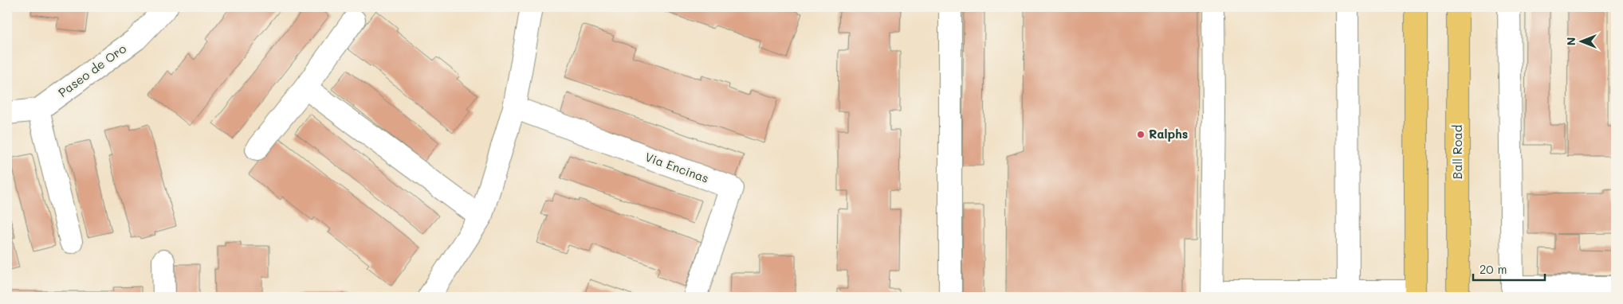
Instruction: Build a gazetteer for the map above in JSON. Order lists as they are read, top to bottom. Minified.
{"streets":{"main road":["Ball Road"],"street":["Paseo de Oro","Via Encinas"]},"places":["Ralphs"],"scale_bar":"20 m","north":"left"}
